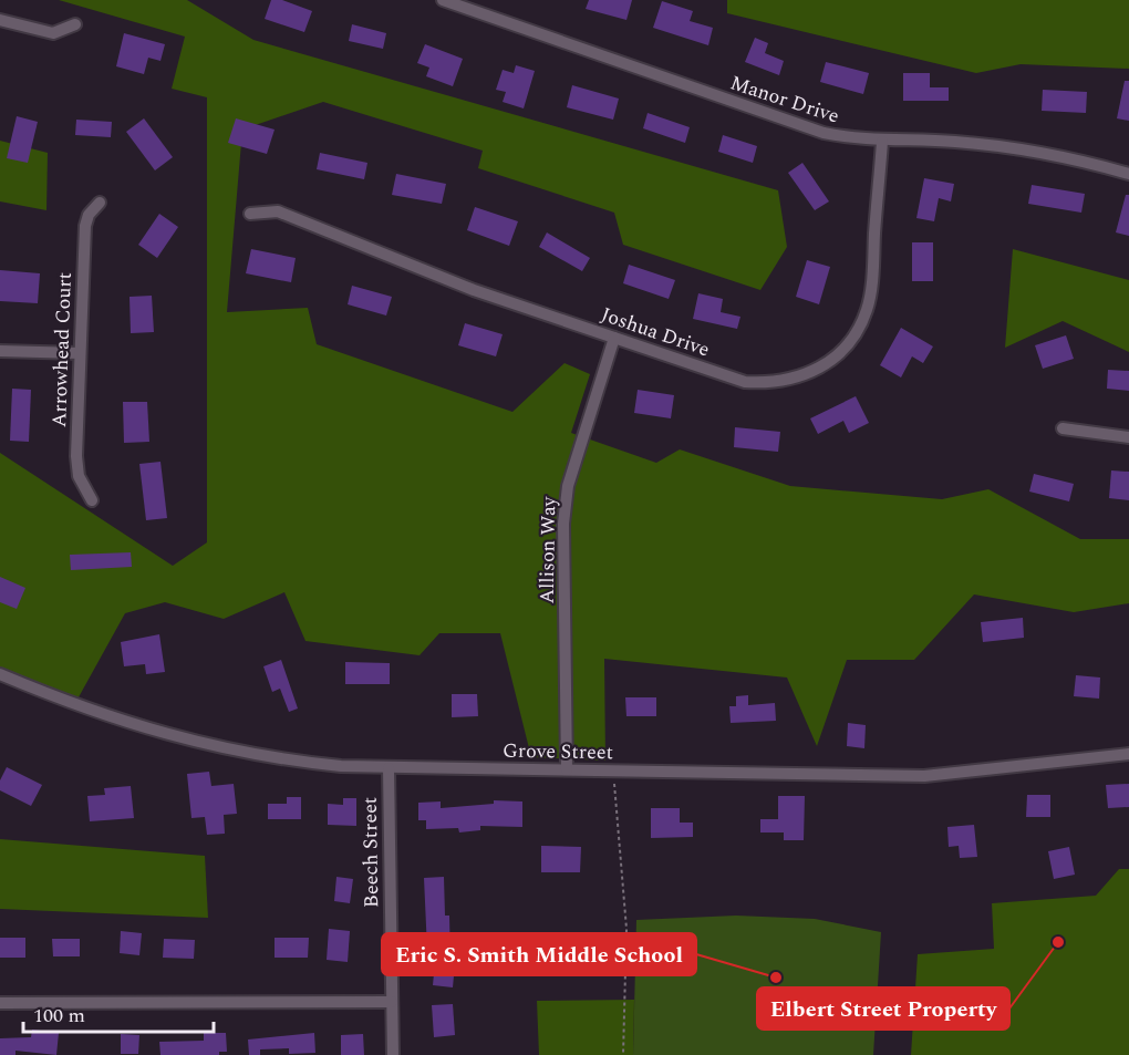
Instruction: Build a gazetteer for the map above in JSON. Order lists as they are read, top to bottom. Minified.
{"streets":{"street":["Manor Drive","Joshua Drive","Arrowhead Court","Allison Way","Grove Street","Beech Street"]},"crossings":[["Manor Drive","Joshua Drive"],["Joshua Drive","Allison Way"],["Allison Way","Grove Street"],["Grove Street","Beech Street"]],"places":["Elbert Street Property","Eric S. Smith Middle School"],"scale_bar":"100 m"}
